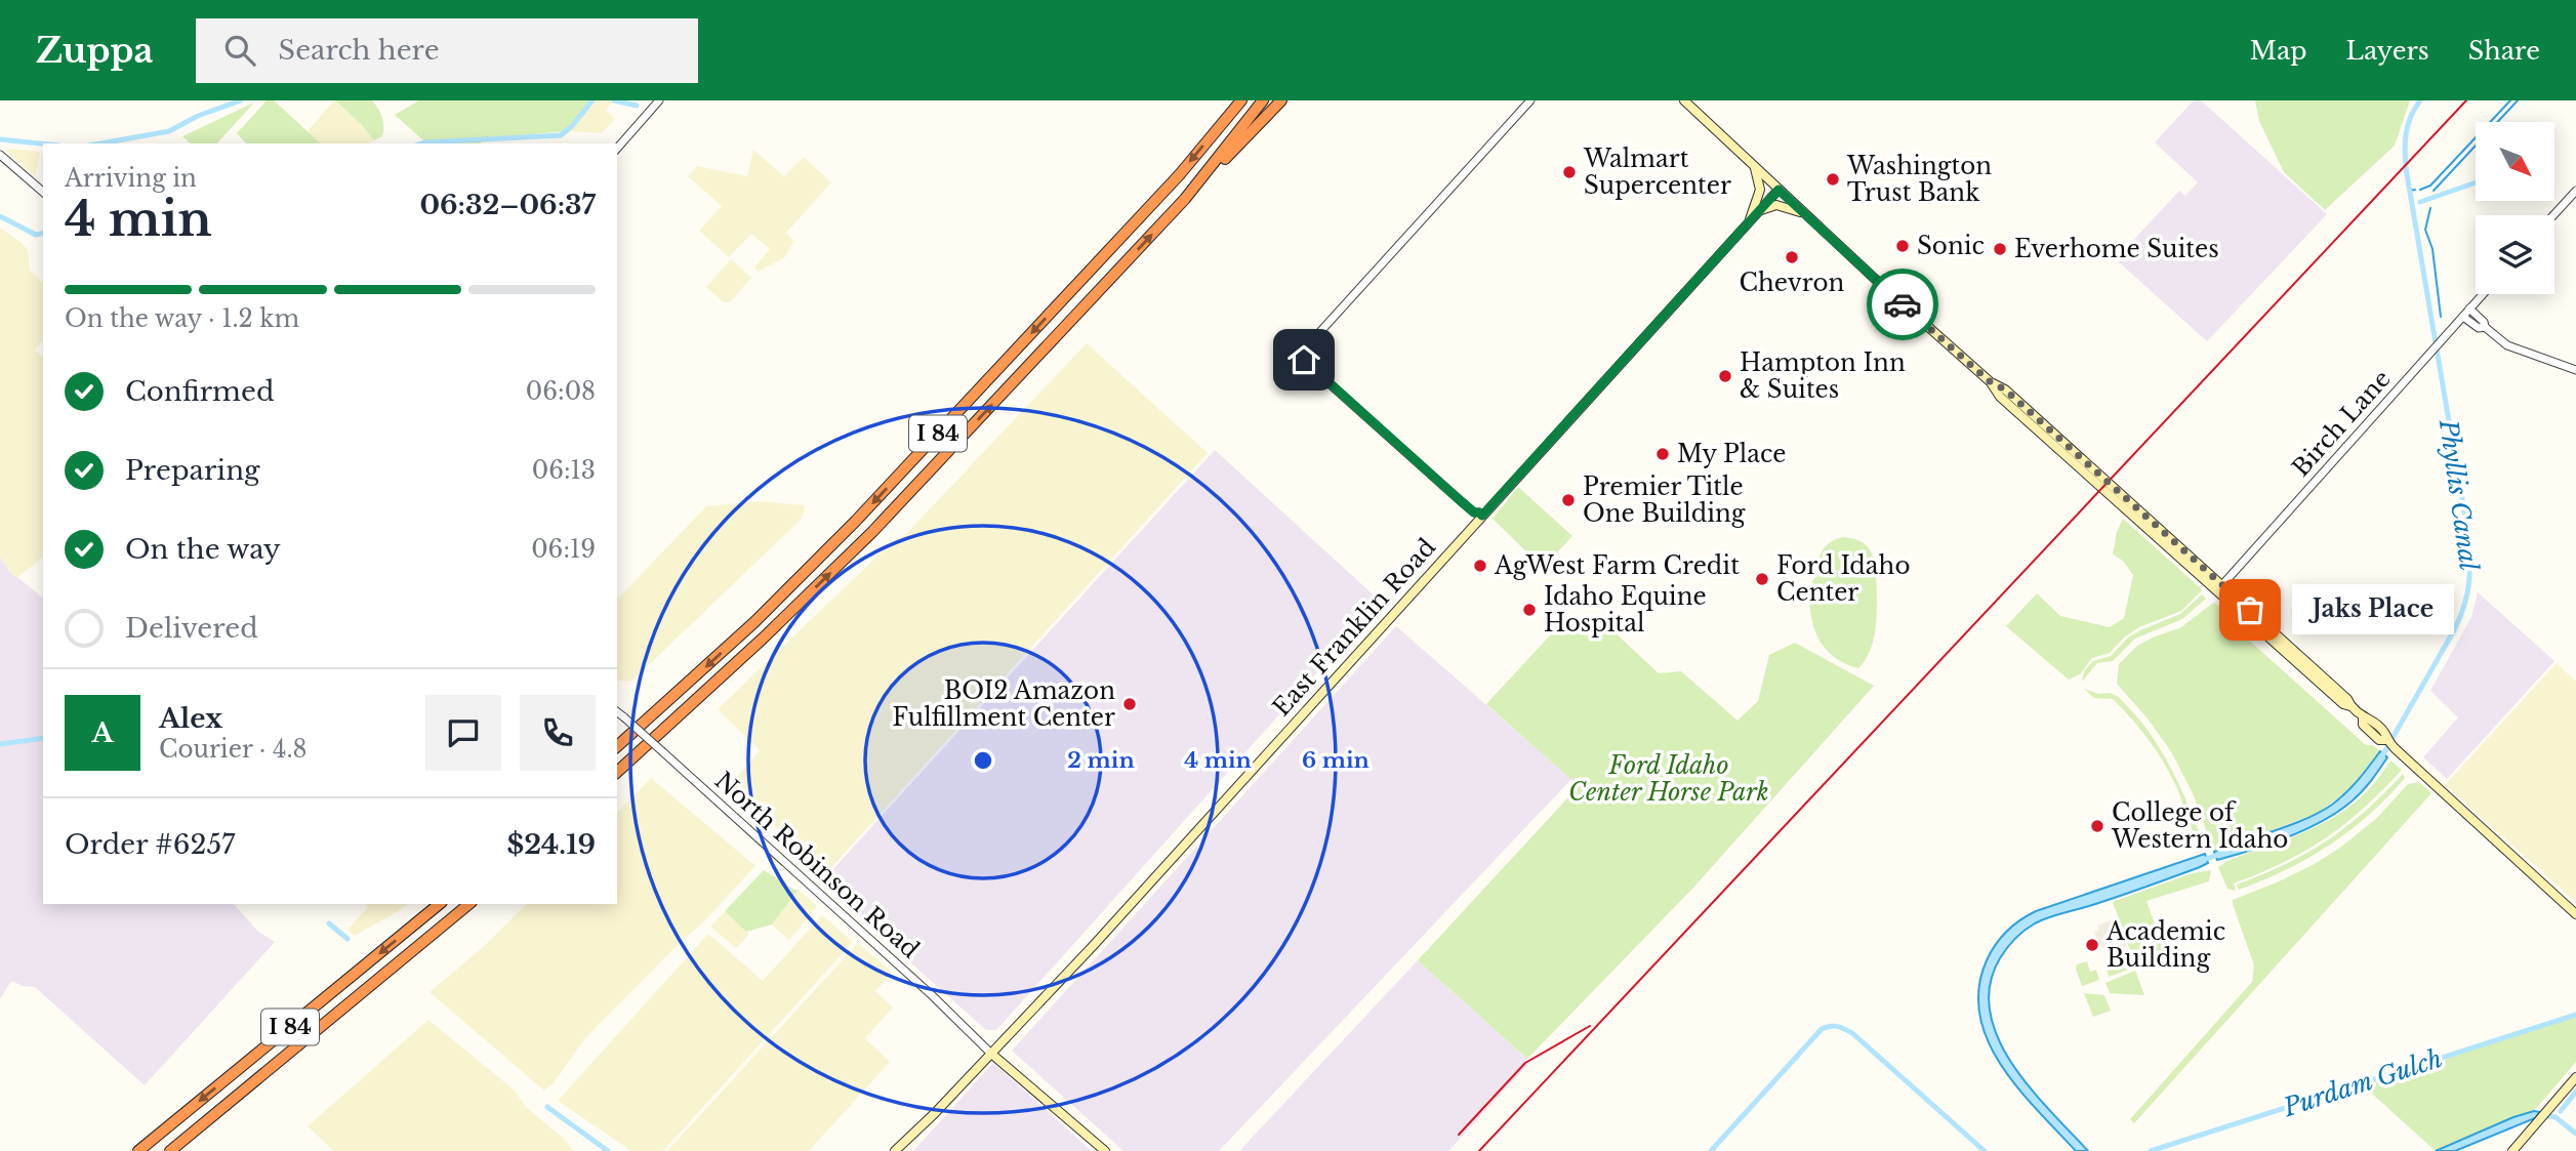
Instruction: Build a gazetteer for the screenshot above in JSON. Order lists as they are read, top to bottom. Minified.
{"streets":{"highway":["I 84"],"main road":["East Franklin Road"],"street":["Birch Lane","North Robinson Road"]},"crossings":[["East Franklin Road","North Robinson Road"]],"water":["Phyllis Canal","Purdam Gulch"],"parks":["Ford Idaho Center Horse Park"],"places":["Walmart Supercenter","Washington Trust Bank","Sonic","Everhome Suites","Chevron","Hampton Inn & Suites","My Place","Premier Title One Building","AgWest Farm Credit","Ford Idaho Center","Idaho Equine Hospital","Jaks Place","BOI2 Amazon Fulfillment Center","College of Western Idaho","Academic Building"],"north":"bottom right","page":{"header":"Zuppa","search":"Search here","nav":["Map","Layers","Share"],"heading":["4 min","Arriving in","06:32–06:37"],"panel":["Alex","Courier · 4.8","Order #6257","$24.19"],"bar":"On the way · 1.2 km","list":[["Confirmed","06:08"],["Preparing","06:13"],["On the way","06:19"],"Delivered"],"bubble":"Jaks Place","round":"A"},"rings":["2 min","4 min","6 min"]}
